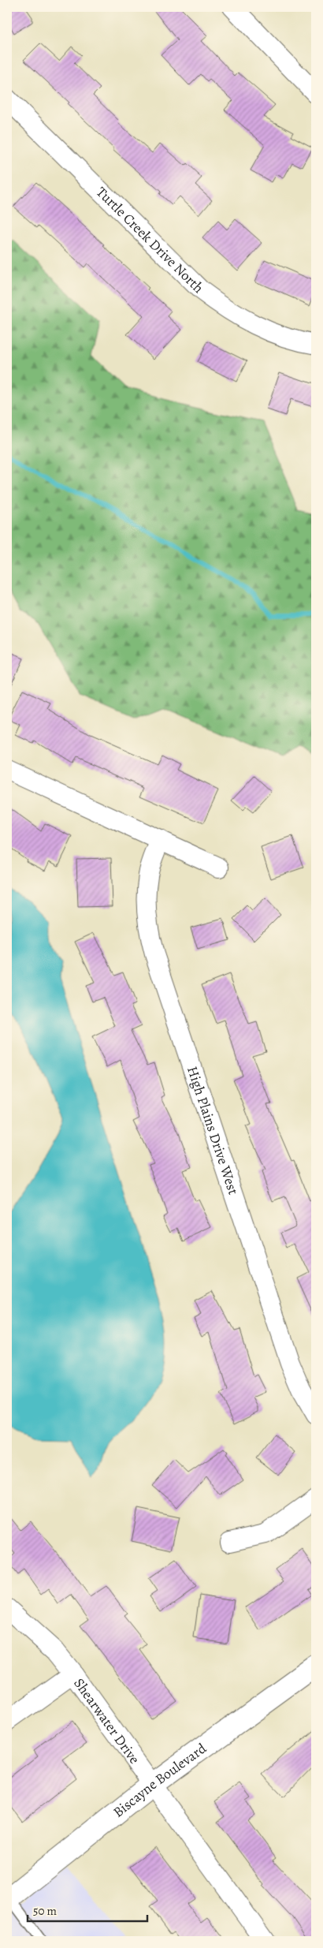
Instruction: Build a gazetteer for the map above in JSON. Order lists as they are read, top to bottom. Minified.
{"streets":{"street":["Turtle Creek Drive North","High Plains Drive West","Shearwater Drive","Biscayne Boulevard"]},"crossings":[["Shearwater Drive","Biscayne Boulevard"]],"scale_bar":"50 m"}
